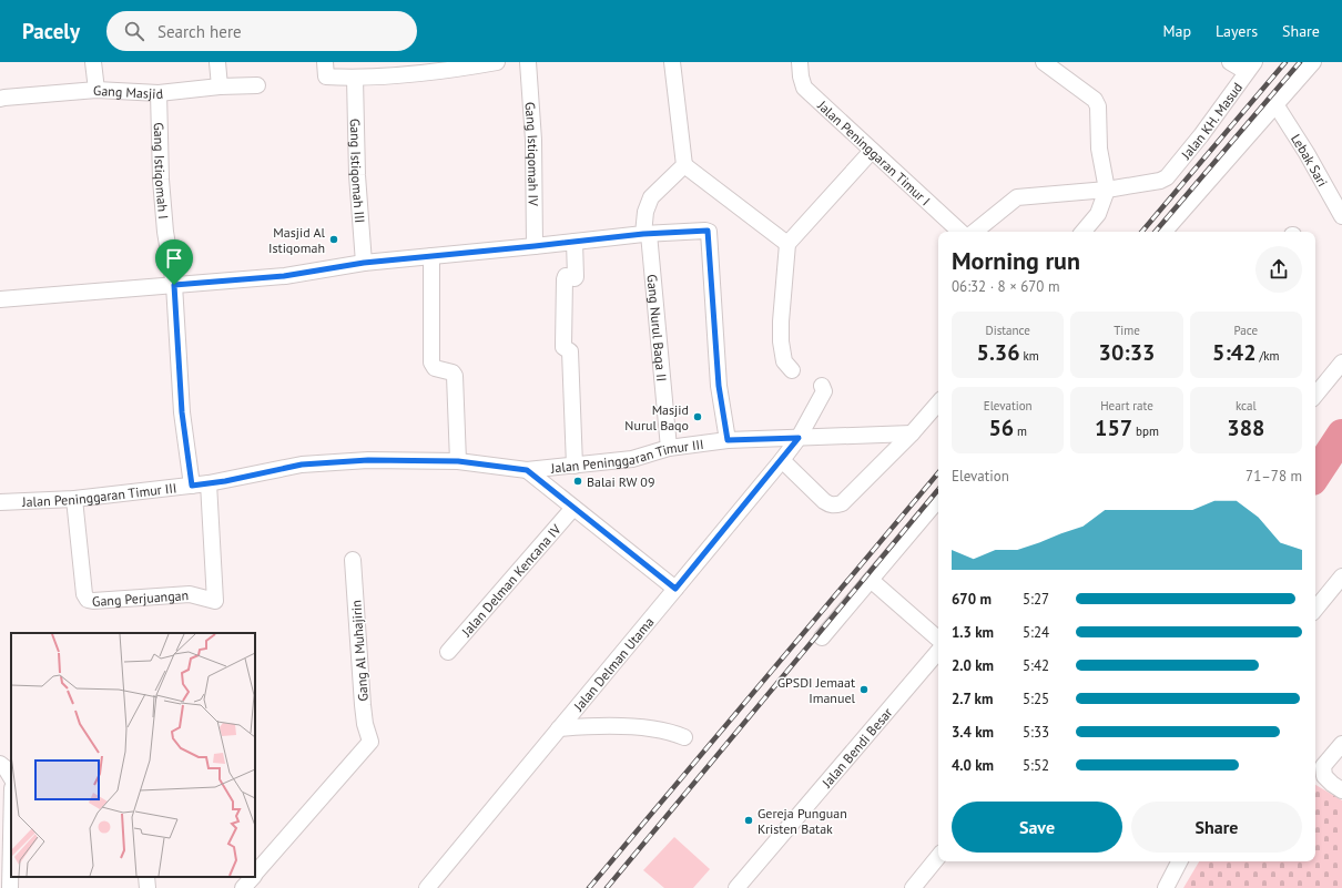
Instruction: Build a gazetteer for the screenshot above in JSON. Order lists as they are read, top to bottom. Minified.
{"streets":{"street":["Gang Masjid","Jalan KH. Masud","Jalan Peninggaran Timur I","Gang Istiqomah IV","Lebak Sari","Gang Istiqomah I","Gang Istiqomah III","Gang Nurul Baqa II","Jalan Peninggaran Timur III","Jalan Delman Kencana IV","Gang Perjuangan","Gang Al Muhajirin","Jalan Delman Utama","Jalan Bendi Besar"]},"crossings":[["Gang Masjid","Gang Istiqomah I"],["Gang Istiqomah I","Jalan Peninggaran Timur III"],["Gang Nurul Baqa II","Jalan Peninggaran Timur III"],["Jalan Peninggaran Timur III","Gang Perjuangan"],["Jalan Peninggaran Timur III","Jalan Delman Utama"]],"places":["Masjid Al Istiqomah","Masjid Nurul Baqo","Balai RW 09","GPSDI Jemaat Imanuel","Gereja Punguan Kristen Batak"],"page":{"header":"Pacely","search":"Search here","nav":["Map","Layers","Share"],"heading":["Morning run","06:32 · 8 × 670 m"],"stats":[["Distance","5.36 km"],["Time","30:33"],["Pace","5:42 /km"],["Elevation","56 m"],["Heart rate","157 bpm"],["kcal","388"]],"chart":["Elevation","71–78 m"],"list":[{"name":"670 m","note":"5:27"},{"name":"1.3 km","note":"5:24"},{"name":"2.0 km","note":"5:42"},{"name":"2.7 km","note":"5:25"},{"name":"3.4 km","note":"5:33"},{"name":"4.0 km","note":"5:52"}],"buttons":["Save","Share"]}}
